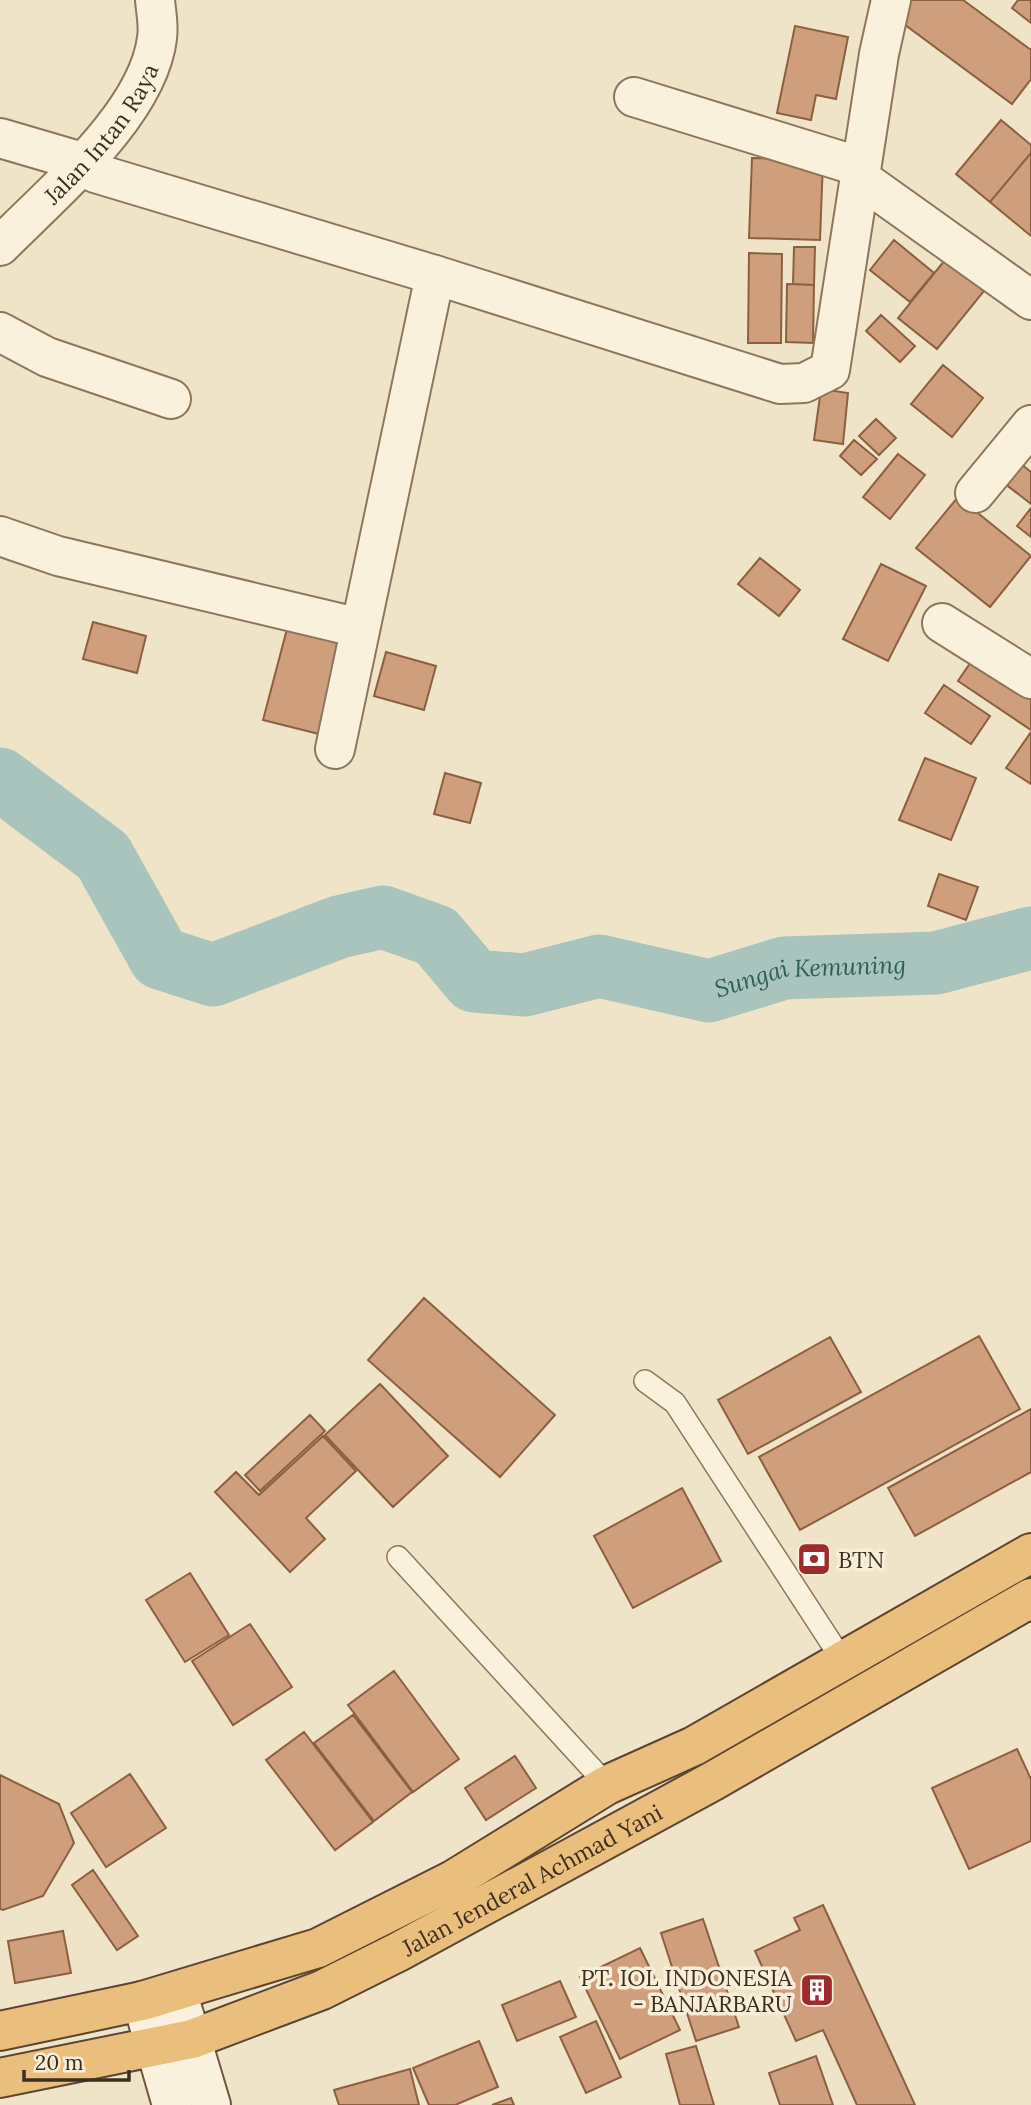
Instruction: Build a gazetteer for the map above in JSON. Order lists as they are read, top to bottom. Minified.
{"streets":{"highway":["Jalan Jenderal Achmad Yani"],"street":["Jalan Intan Raya"]},"water":["Sungai Kemuning"],"places":{"bank":["BTN"],"building":["PT. IOL INDONESIA - BANJARBARU"]},"scale_bar":"20 m"}
